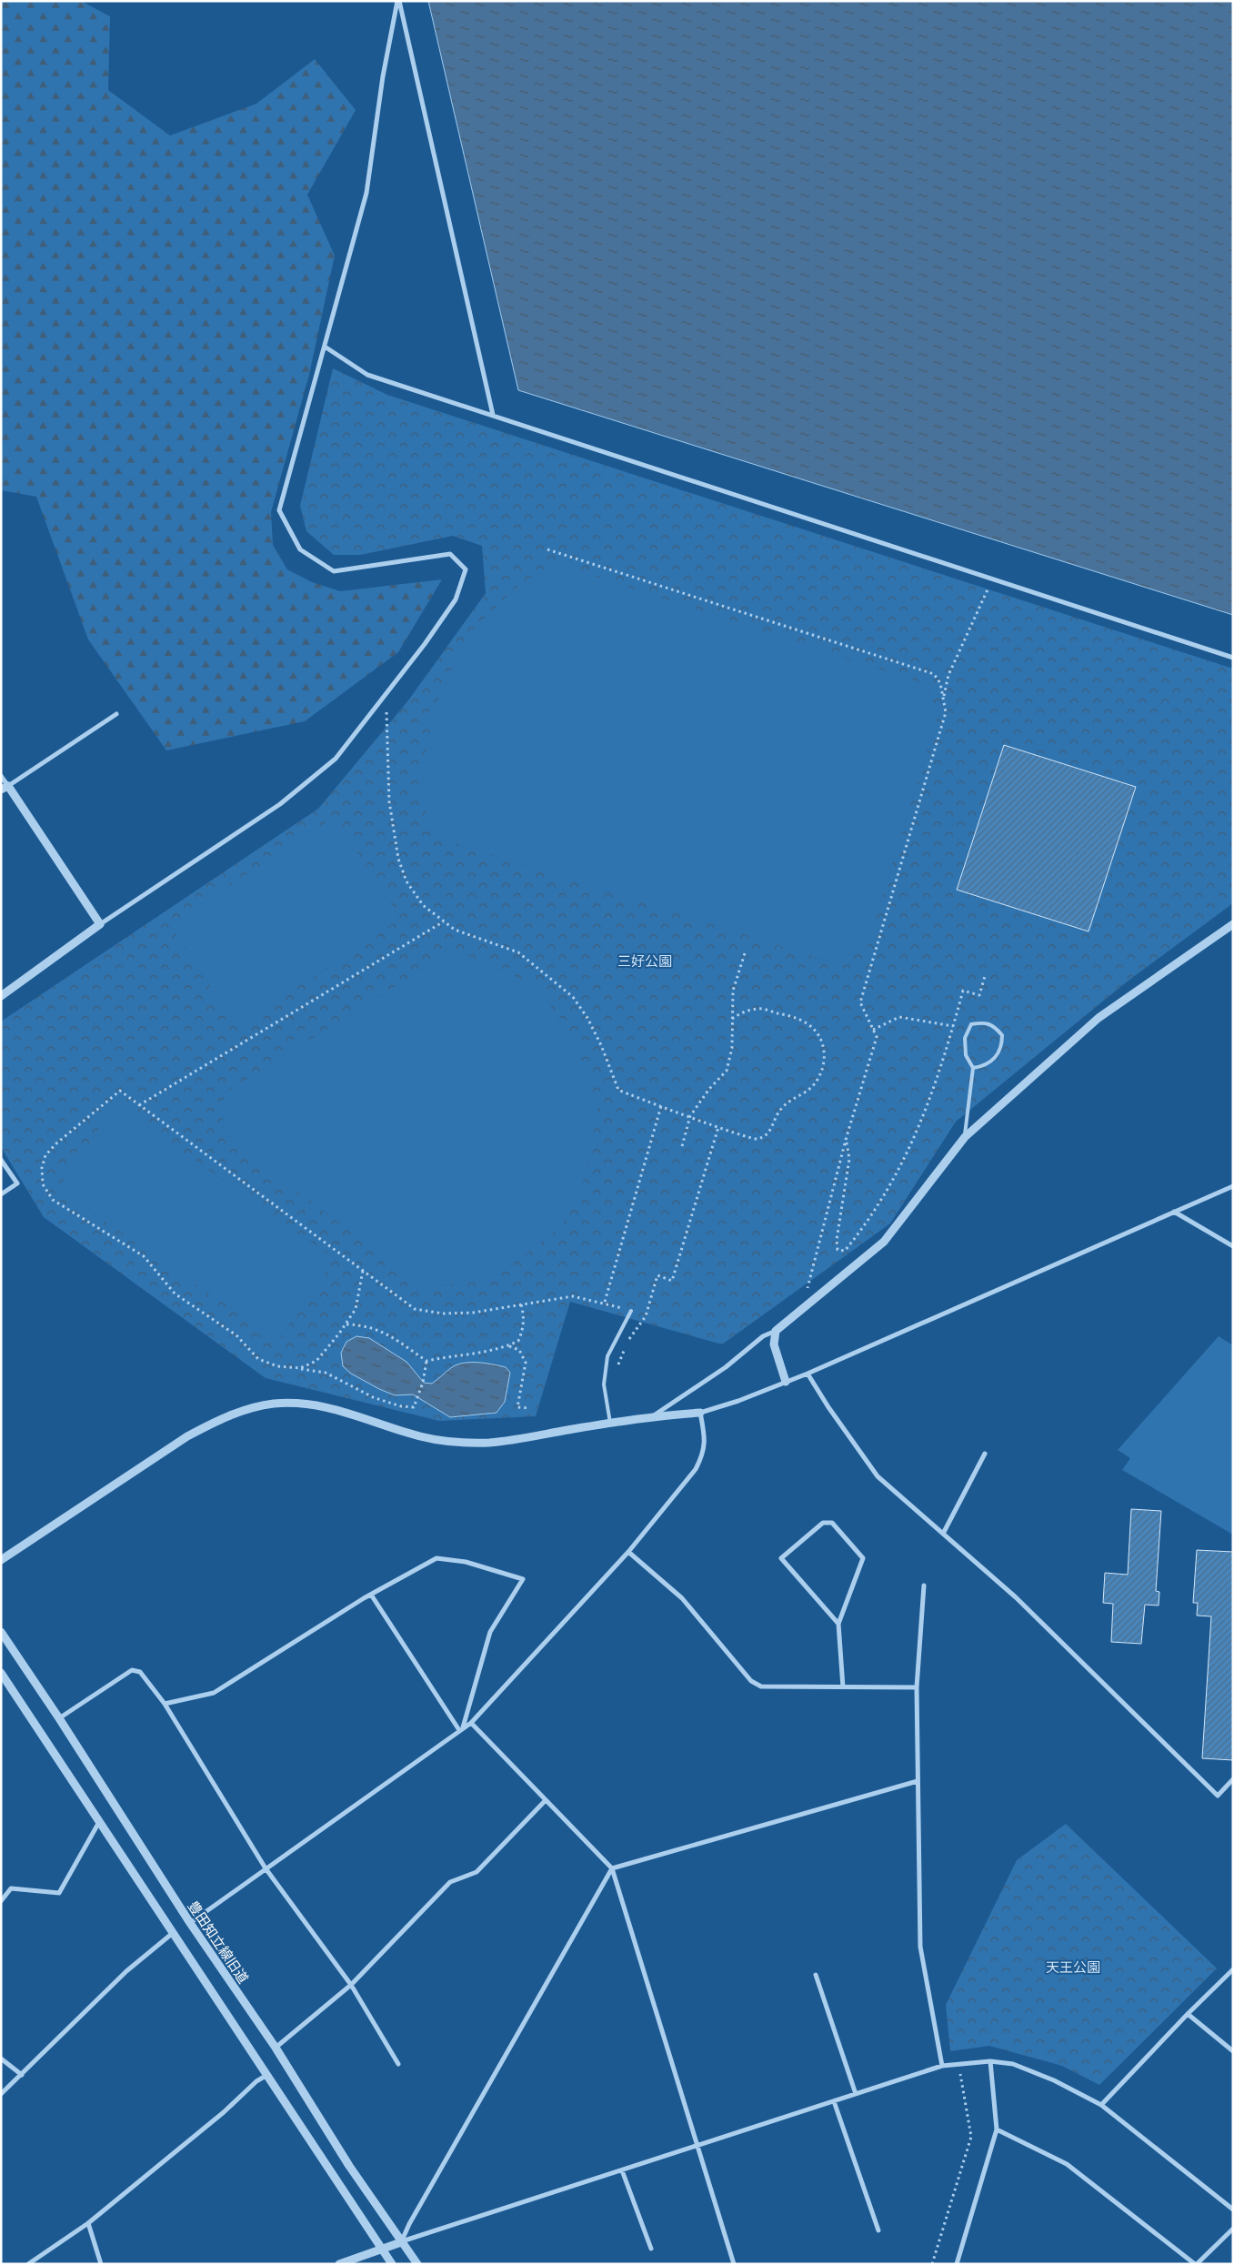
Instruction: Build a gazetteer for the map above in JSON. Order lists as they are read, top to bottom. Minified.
{"streets":{"street":["豊田知立線旧道"]},"parks":["三好公園","天王公園"]}
